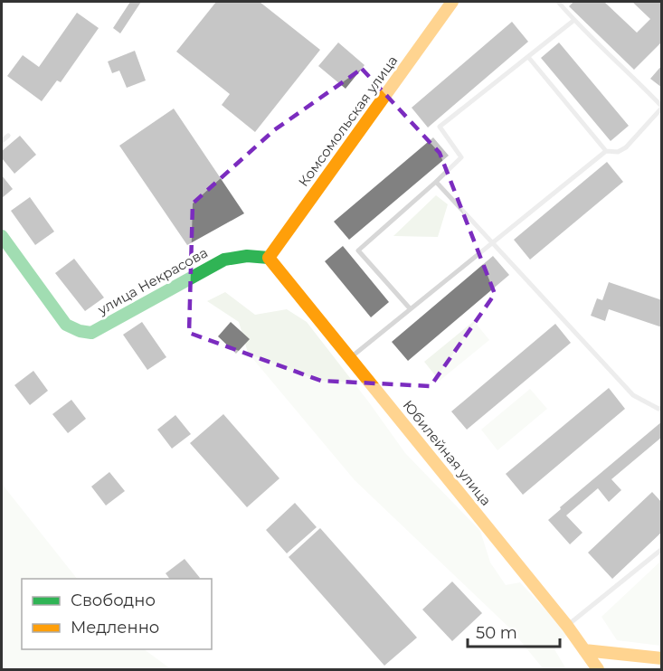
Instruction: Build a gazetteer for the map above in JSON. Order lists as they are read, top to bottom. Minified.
{"streets":{"street":["Комсомольская улица","улица Некрасова","Юбилейная улица"]},"crossings":[["Комсомольская улица","улица Некрасова"],["Комсомольская улица","Юбилейная улица"],["улица Некрасова","Юбилейная улица"]],"legend":["Свободно","Медленно"],"scale_bar":"50 m"}
